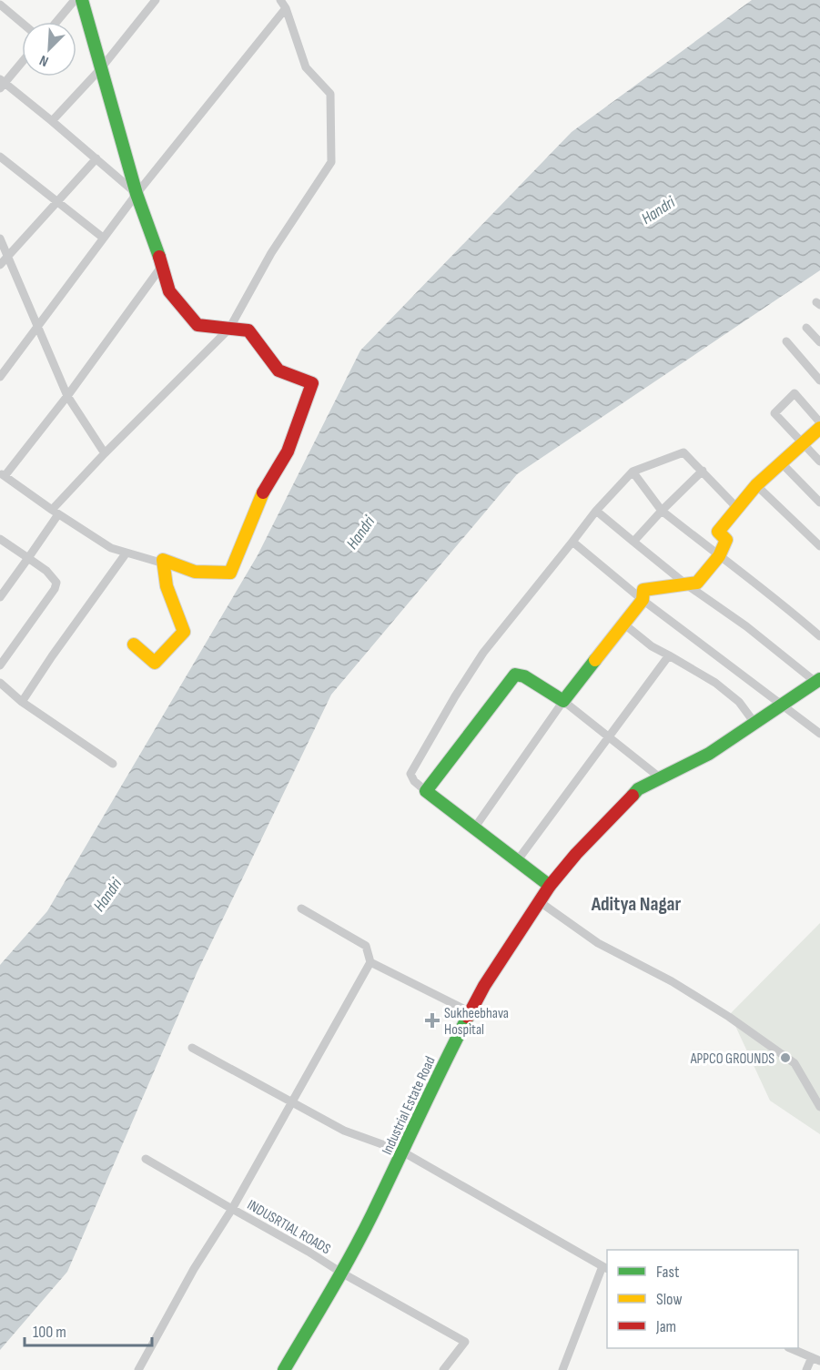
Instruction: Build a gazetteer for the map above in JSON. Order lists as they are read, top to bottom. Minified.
{"streets":{"street":["Industrial Estate Road","INDUSRTIAL ROADS"]},"crossings":[["Industrial Estate Road","INDUSRTIAL ROADS"]],"districts":["Aditya Nagar"],"water":["Handri"],"places":{"health":["Sukheebhava Hospital"],"other":["APPCO GROUNDS"]},"legend":["Fast","Slow","Jam"],"scale_bar":"100 m","north":"bottom left"}
